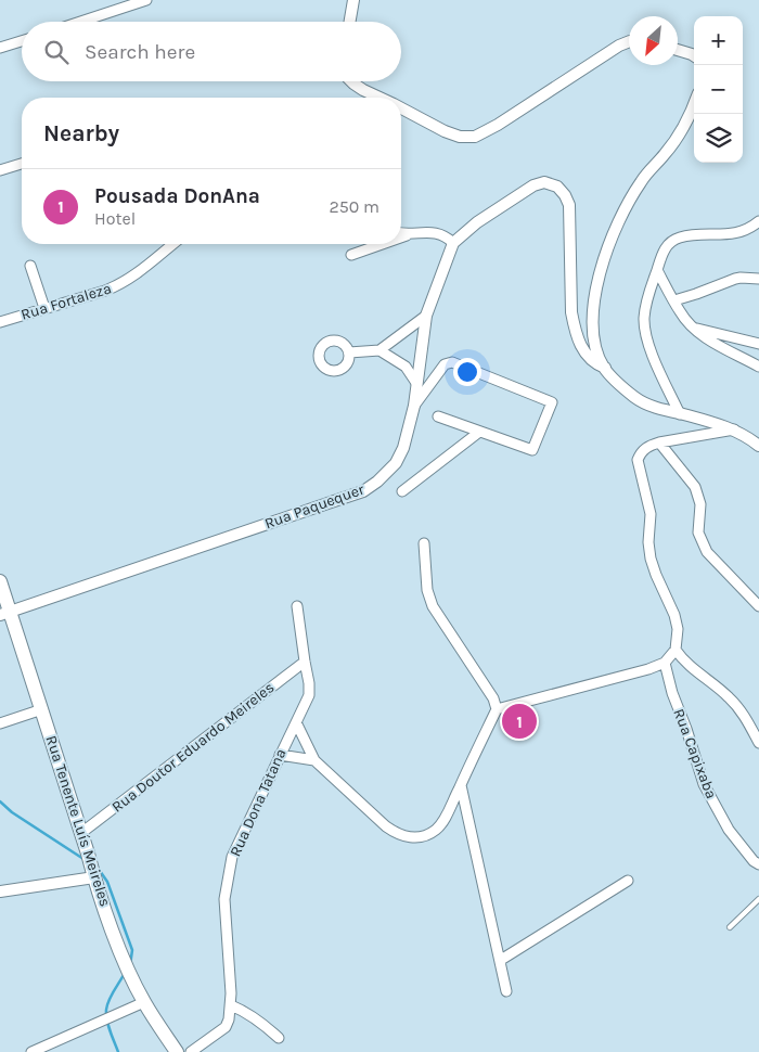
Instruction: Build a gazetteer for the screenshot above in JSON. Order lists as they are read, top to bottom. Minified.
{"streets":{"main road":["Rua Tenente Luís Meireles"],"street":["Rua Fortaleza","Rua Paquequer","Rua Doutor Eduardo Meireles","Rua Capixaba","Rua Dona Tatana"]},"crossings":[["Rua Paquequer","Rua Tenente Luís Meireles"],["Rua Doutor Eduardo Meireles","Rua Dona Tatana"],["Rua Doutor Eduardo Meireles","Rua Tenente Luís Meireles"]],"north":"bottom left","page":{"map_buttons":["+","−"],"search":"Search here","heading":"Nearby","list":[{"mark":"1","name":"Pousada DonAna","note":"Hotel","value":"250 m"}],"pins":"1"}}
